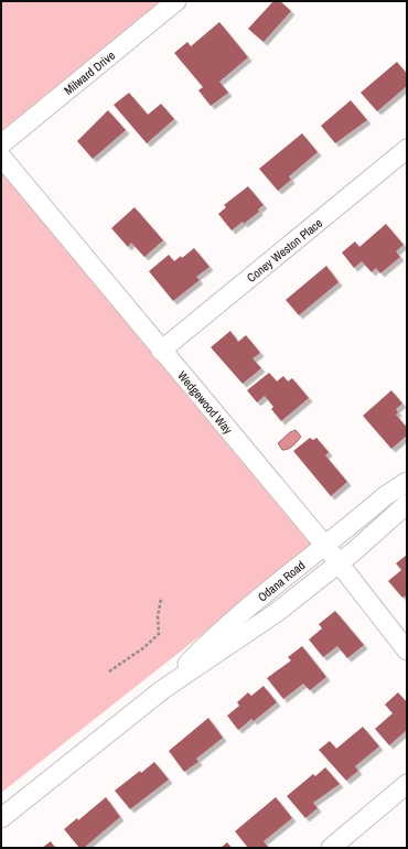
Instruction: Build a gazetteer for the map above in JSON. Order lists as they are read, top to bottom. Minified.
{"streets":{"street":["Milward Drive","Coney Weston Place","Wedgewood Way","Odana Road"]},"crossings":[["Coney Weston Place","Wedgewood Way"],["Wedgewood Way","Odana Road"]]}
